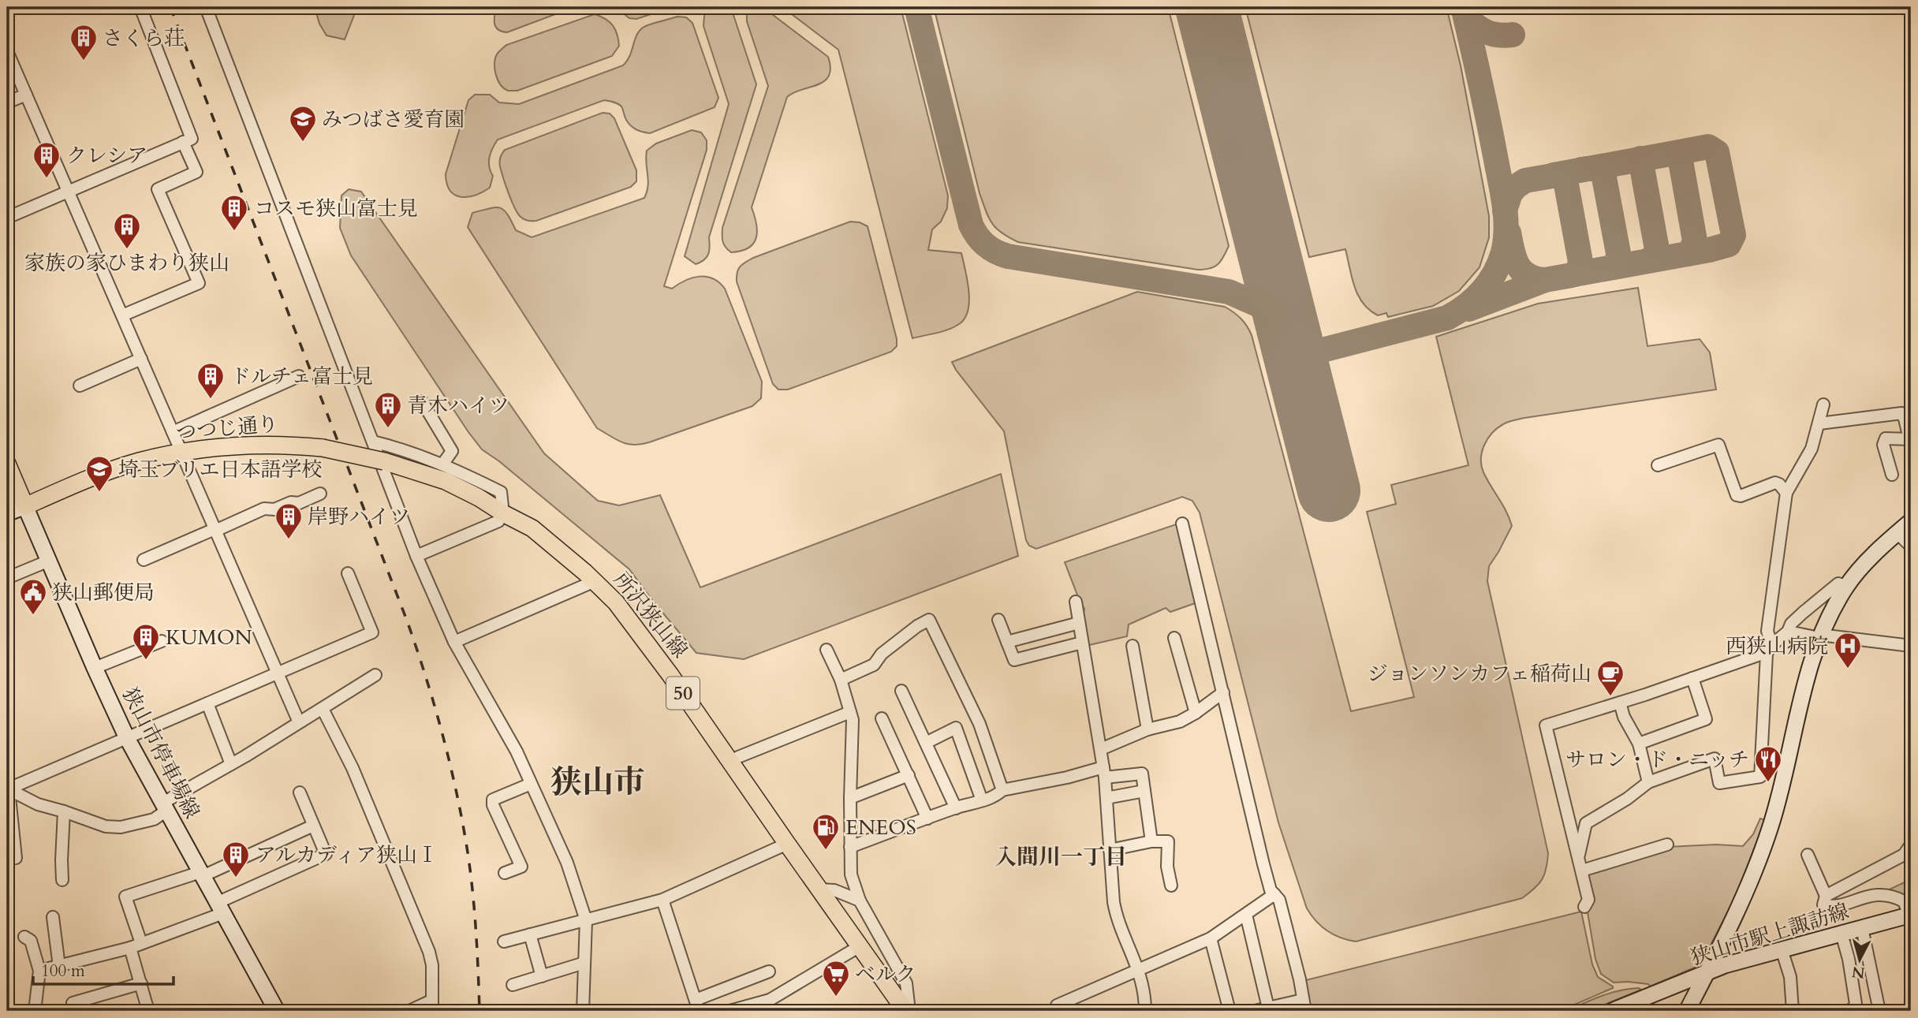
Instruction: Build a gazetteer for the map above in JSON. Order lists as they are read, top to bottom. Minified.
{"streets":{"main road":["つつじ通り","所沢狭山線","50"],"street":["狭山市停車場線","狭山市駅上諏訪線"]},"crossings":[["つつじ通り","所沢狭山線"],["つつじ通り","狭山市停車場線"]],"districts":["狭山市","入間川一丁目"],"places":{"building":["さくら荘","クレシア","コスモ狭山富士見","家族の家ひまわり狭山","ドルチェ富士見","青木ハイツ","岸野ハイツ","KUMON","アルカディア狭山Ⅰ"],"school or university":["みつばさ愛育園","埼玉ブリエ日本語学校"],"public building":["狭山郵便局"],"hospital":["西狭山病院"],"cafe":["ジョンソンカフェ稲荷山"],"restaurant":["サロン・ド・ニッチ"],"fuel station":["ENEOS"],"supermarket":["ベルク"]},"scale_bar":"100 m","north":"bottom"}
